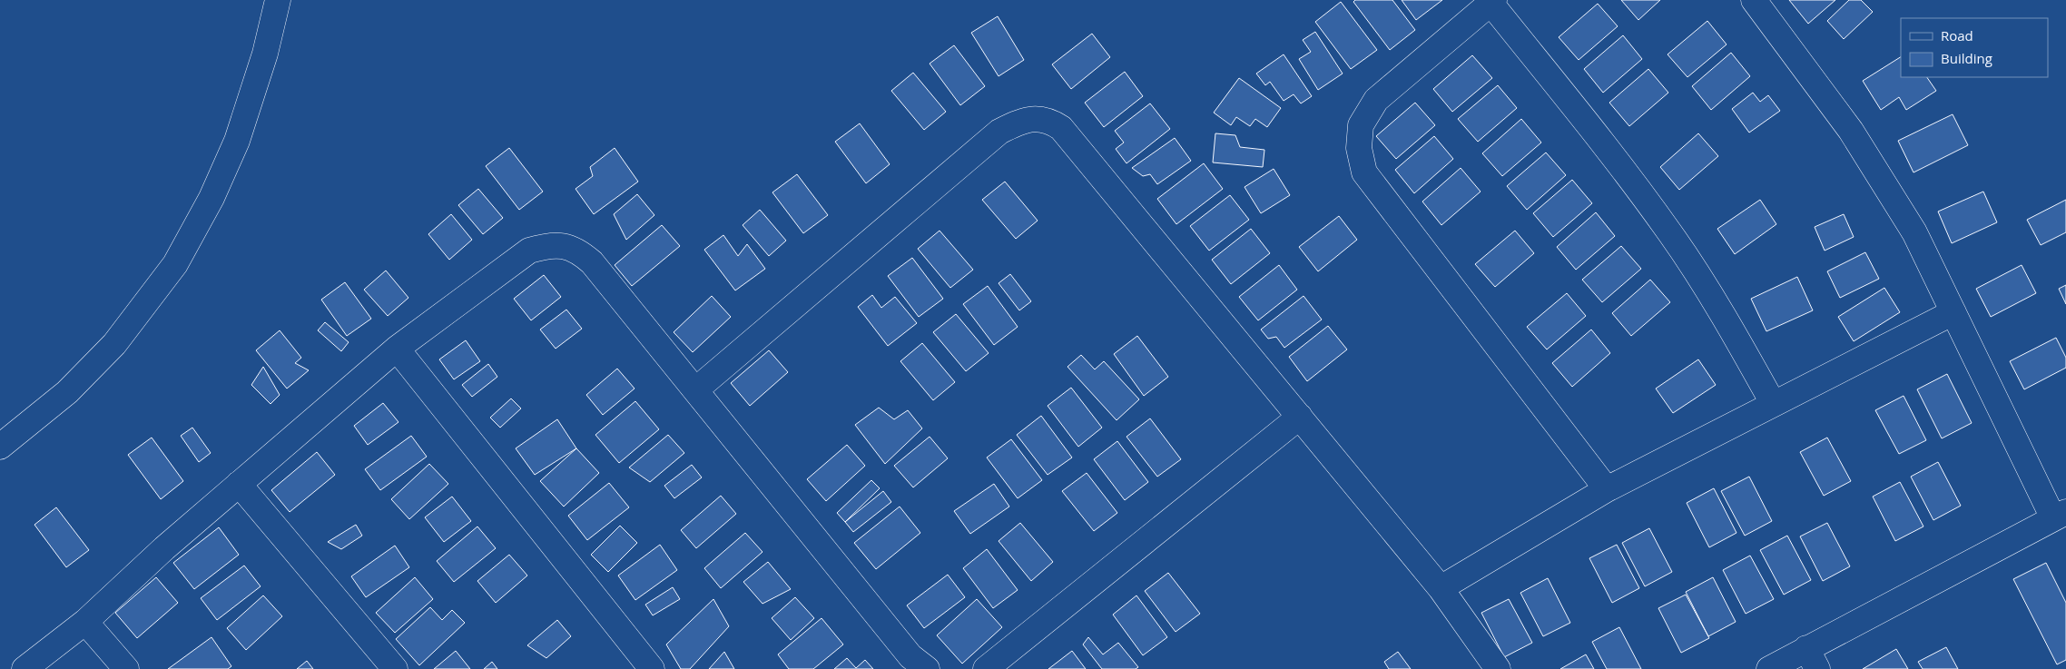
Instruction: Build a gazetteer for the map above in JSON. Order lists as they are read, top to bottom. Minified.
{"legend":["Road","Building"]}
